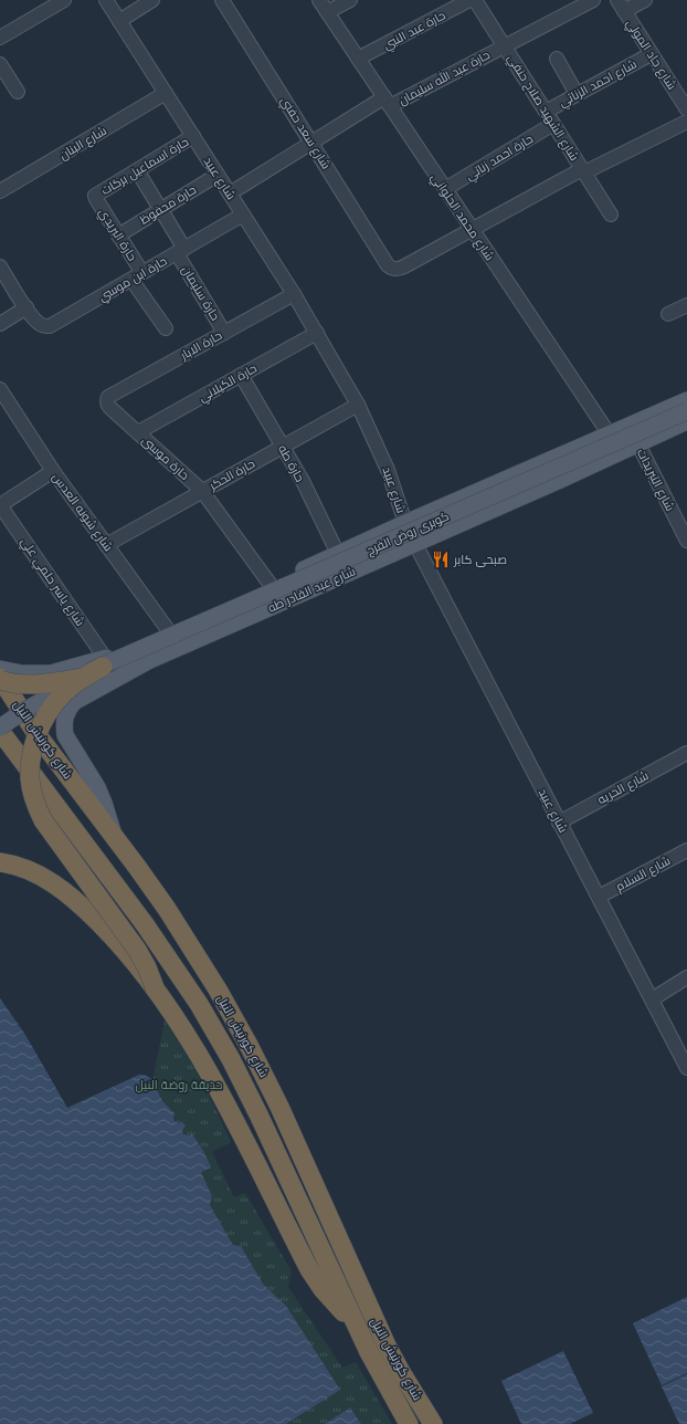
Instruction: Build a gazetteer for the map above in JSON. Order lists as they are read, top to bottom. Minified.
{"streets":{"highway":["شارع كورنيش النيل"],"main road":["كوبرى روض الفرج","شارع عبد القادر طه"],"street":["حارة عبد النبي","شارع جاد المولي","حارة عبد الله سليمان","شارع احمد الزناتي","شارع الشهيد صلاح حنفي","شارع سعد حفني","شارع البنان","حارة احمد زناتي","حارة اسماعيل بركات","شارع عبيد","حارة محفوظ","شارع محمد الحلواني","حارة البريدي","حارة ابن موسي","حارة سليمان","حارة الابار","حارة الكيلاني","حارة موسى","حارة طه","حارة الحكر","شارع التبريدات","شارع شونه العدس","شارع ياسر حلمي علي","شارع الحريه","شارع السلام"]},"crossings":[["حارة عبد النبي","شارع محمد الحلواني"],["شارع جاد المولي","شارع احمد الزناتي"],["حارة عبد الله سليمان","شارع الشهيد صلاح حنفي"],["حارة عبد الله سليمان","شارع سعد حفني"],["حارة عبد الله سليمان","شارع عبيد"],["حارة عبد الله سليمان","شارع محمد الحلواني"],["شارع احمد الزناتي","شارع الشهيد صلاح حنفي"],["شارع الشهيد صلاح حنفي","حارة احمد زناتي"],["شارع سعد حفني","شارع محمد الحلواني"],["شارع البنان","شارع عبيد"],["حارة احمد زناتي","شارع محمد الحلواني"],["حارة اسماعيل بركات","شارع عبيد"],["حارة اسماعيل بركات","حارة البريدي"],["حارة اسماعيل بركات","حارة سليمان"],["شارع عبيد","حارة محفوظ"],["شارع عبيد","حارة ابن موسي"],["شارع عبيد","حارة الابار"],["شارع عبيد","حارة الكيلاني"],["شارع عبيد","حارة الحكر"],["شارع عبيد","شارع عبد القادر طه"],["شارع عبيد","شارع الحريه"],["شارع عبيد","شارع السلام"],["حارة محفوظ","حارة البريدي"],["حارة محفوظ","حارة سليمان"],["شارع محمد الحلواني","شارع عبد القادر طه"],["حارة البريدي","حارة ابن موسي"],["حارة ابن موسي","حارة سليمان"],["حارة سليمان","حارة الابار"],["حارة الابار","حارة موسى"],["حارة الكيلاني","حارة موسى"],["حارة الكيلاني","حارة طه"],["حارة موسى","حارة الحكر"],["حارة موسى","شارع عبد القادر طه"],["حارة طه","حارة الحكر"],["حارة طه","شارع عبد القادر طه"],["حارة الحكر","شارع شونه العدس"],["شارع التبريدات","شارع عبد القادر طه"],["شارع شونه العدس","شارع عبد القادر طه"],["كوبرى روض الفرج","شارع ياسر حلمي علي"],["كوبرى روض الفرج","شارع عبد القادر طه"],["شارع ياسر حلمي علي","شارع عبد القادر طه"],["شارع عبد القادر طه","شارع كورنيش النيل"]],"parks":["حديقة روضة النيل"],"places":{"restaurant":["صبحى كابر"]}}
